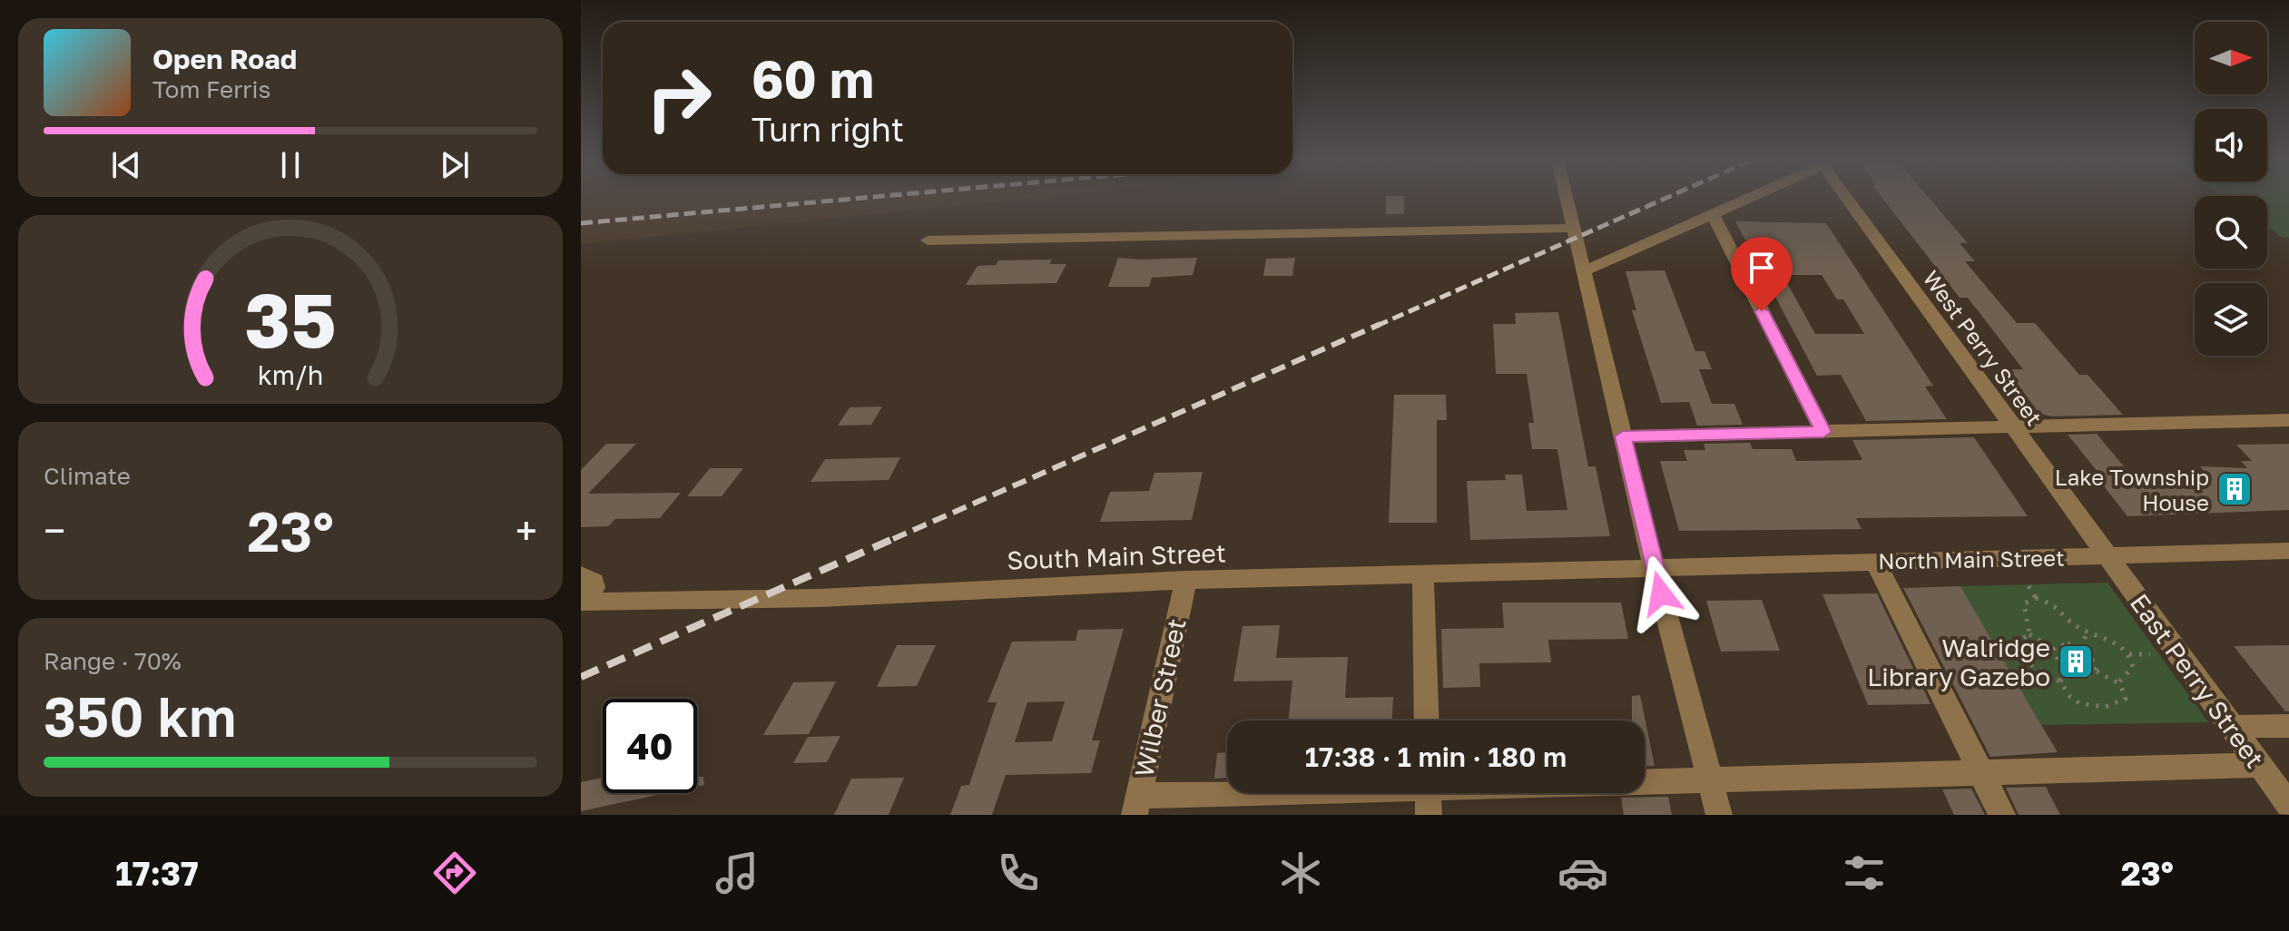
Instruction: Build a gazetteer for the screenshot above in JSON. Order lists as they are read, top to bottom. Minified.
{"streets":{"street":["West Perry Street","South Main Street","North Main Street","East Perry Street","Wilber Street"]},"crossings":[["West Perry Street","North Main Street"],["West Perry Street","East Perry Street"],["South Main Street","North Main Street"],["South Main Street","Wilber Street"],["North Main Street","East Perry Street"]],"places":{"building":["Lake Township House","Walridge Library Gazebo"]},"north":"right","page":{"turn":["60 m","Turn right"],"song":["Open Road","Tom Ferris"],"tile":["Climate",["Range · 70%","350 km"]],"heat":["−","23°","+"],"limit":"40","trip":"17:38 · 1 min · 180 m","tabs":["17:37","23°"],"gauge":["35","km/h"]}}
